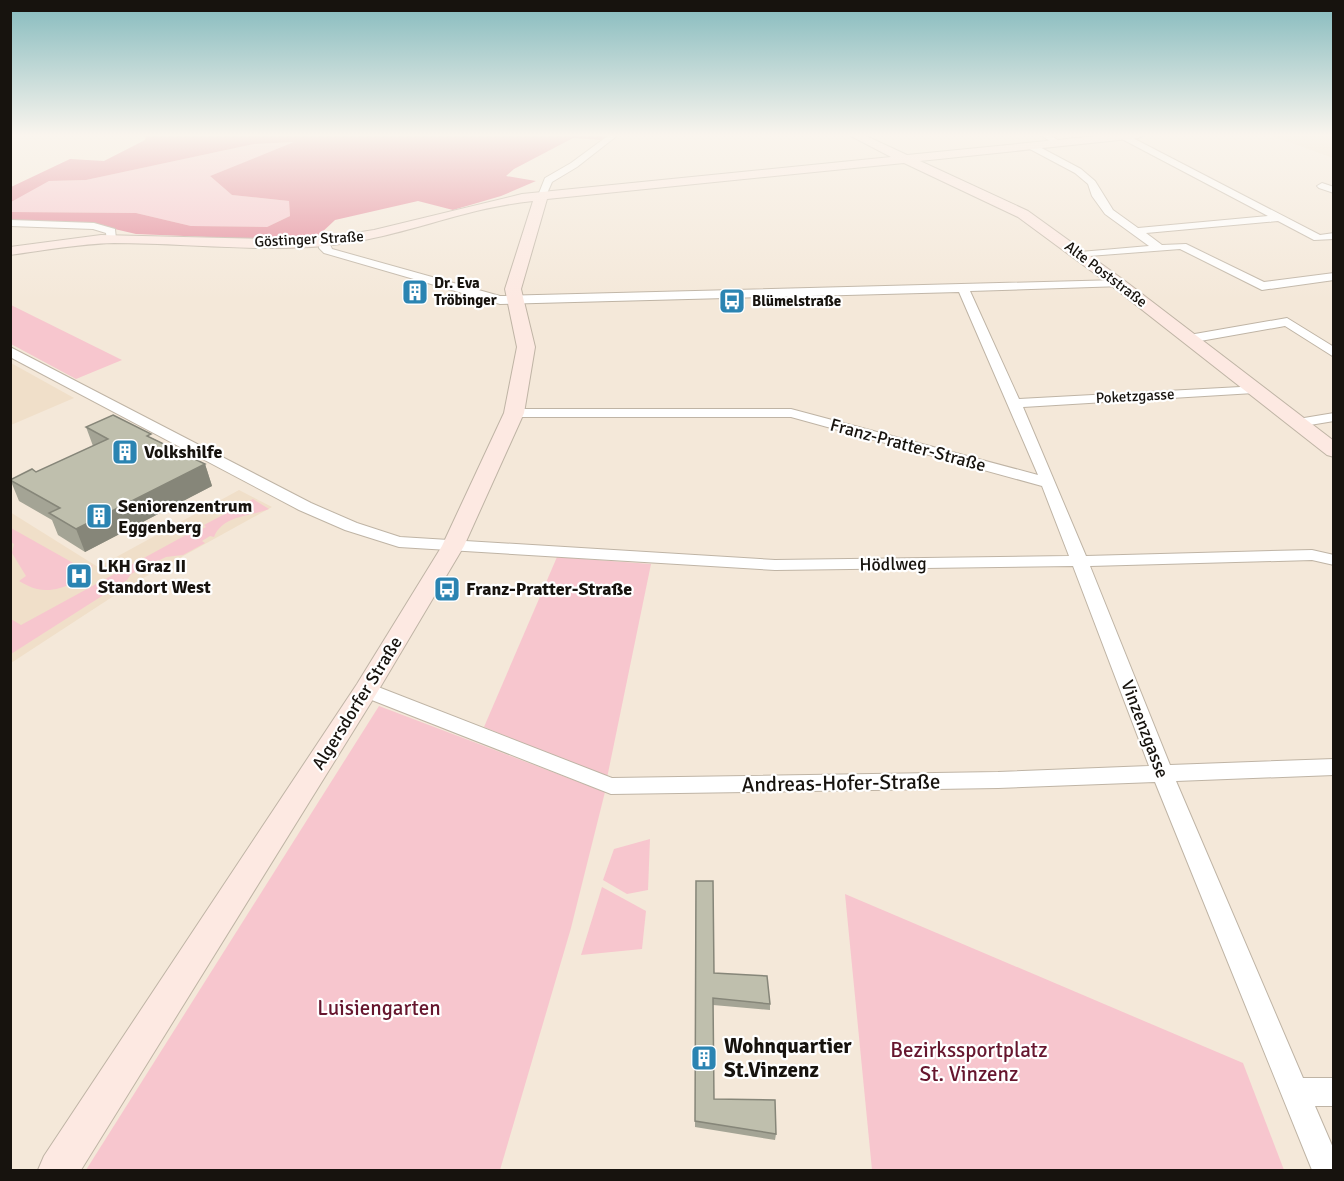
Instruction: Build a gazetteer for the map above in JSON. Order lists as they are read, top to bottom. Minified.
{"streets":{"main road":["Göstinger Straße","Alte Poststraße","Algersdorfer Straße"],"street":["Poketzgasse","Franz-Pratter-Straße","Hödlweg","Vinzenzgasse","Andreas-Hofer-Straße"]},"crossings":[["Göstinger Straße","Algersdorfer Straße"],["Alte Poststraße","Poketzgasse"],["Poketzgasse","Vinzenzgasse"],["Franz-Pratter-Straße","Algersdorfer Straße"],["Franz-Pratter-Straße","Vinzenzgasse"],["Hödlweg","Algersdorfer Straße"],["Hödlweg","Vinzenzgasse"],["Algersdorfer Straße","Andreas-Hofer-Straße"],["Vinzenzgasse","Andreas-Hofer-Straße"]],"parks":["Luisiengarten","Bezirkssportplatz St. Vinzenz"],"places":{"building":["Dr. Eva Tröbinger","Volkshilfe","Seniorenzentrum Eggenberg","Wohnquartier St.Vinzenz"],"bus stop":["Blümelstraße","Franz-Pratter-Straße"],"hospital":["LKH Graz II Standort West"]}}
